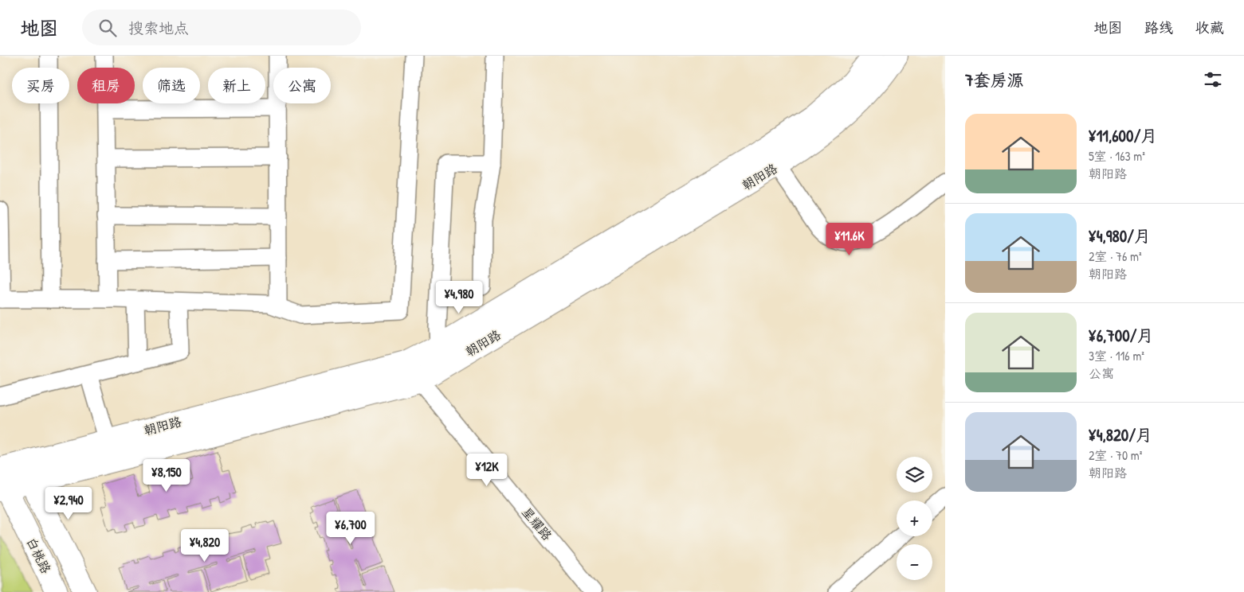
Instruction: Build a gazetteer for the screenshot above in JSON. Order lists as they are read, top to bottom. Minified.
{"streets":{"main road":["朝阳路","白桃路"],"street":["星耀路"]},"crossings":[["朝阳路","星耀路"],["朝阳路","白桃路"]],"page":{"header":"地图","search":"搜索地点","nav":["地图","路线","收藏"],"heading":"7套房源","chip":["买房","租房","筛选","新上","公寓"],"list":[{"name":"¥11,600/月","note":"5室 · 163 m² · 朝阳路"},{"name":"¥4,980/月","note":"2室 · 76 m² · 朝阳路"},{"name":"¥6,700/月","note":"3室 · 116 m² · 公寓"},{"name":"¥4,820/月","note":"2室 · 70 m² · 朝阳路"}],"price":["¥11.6K","¥4,980","¥12K","¥8,150","¥2,940","¥6,700","¥4,820"],"map_buttons":["+","−"]}}
